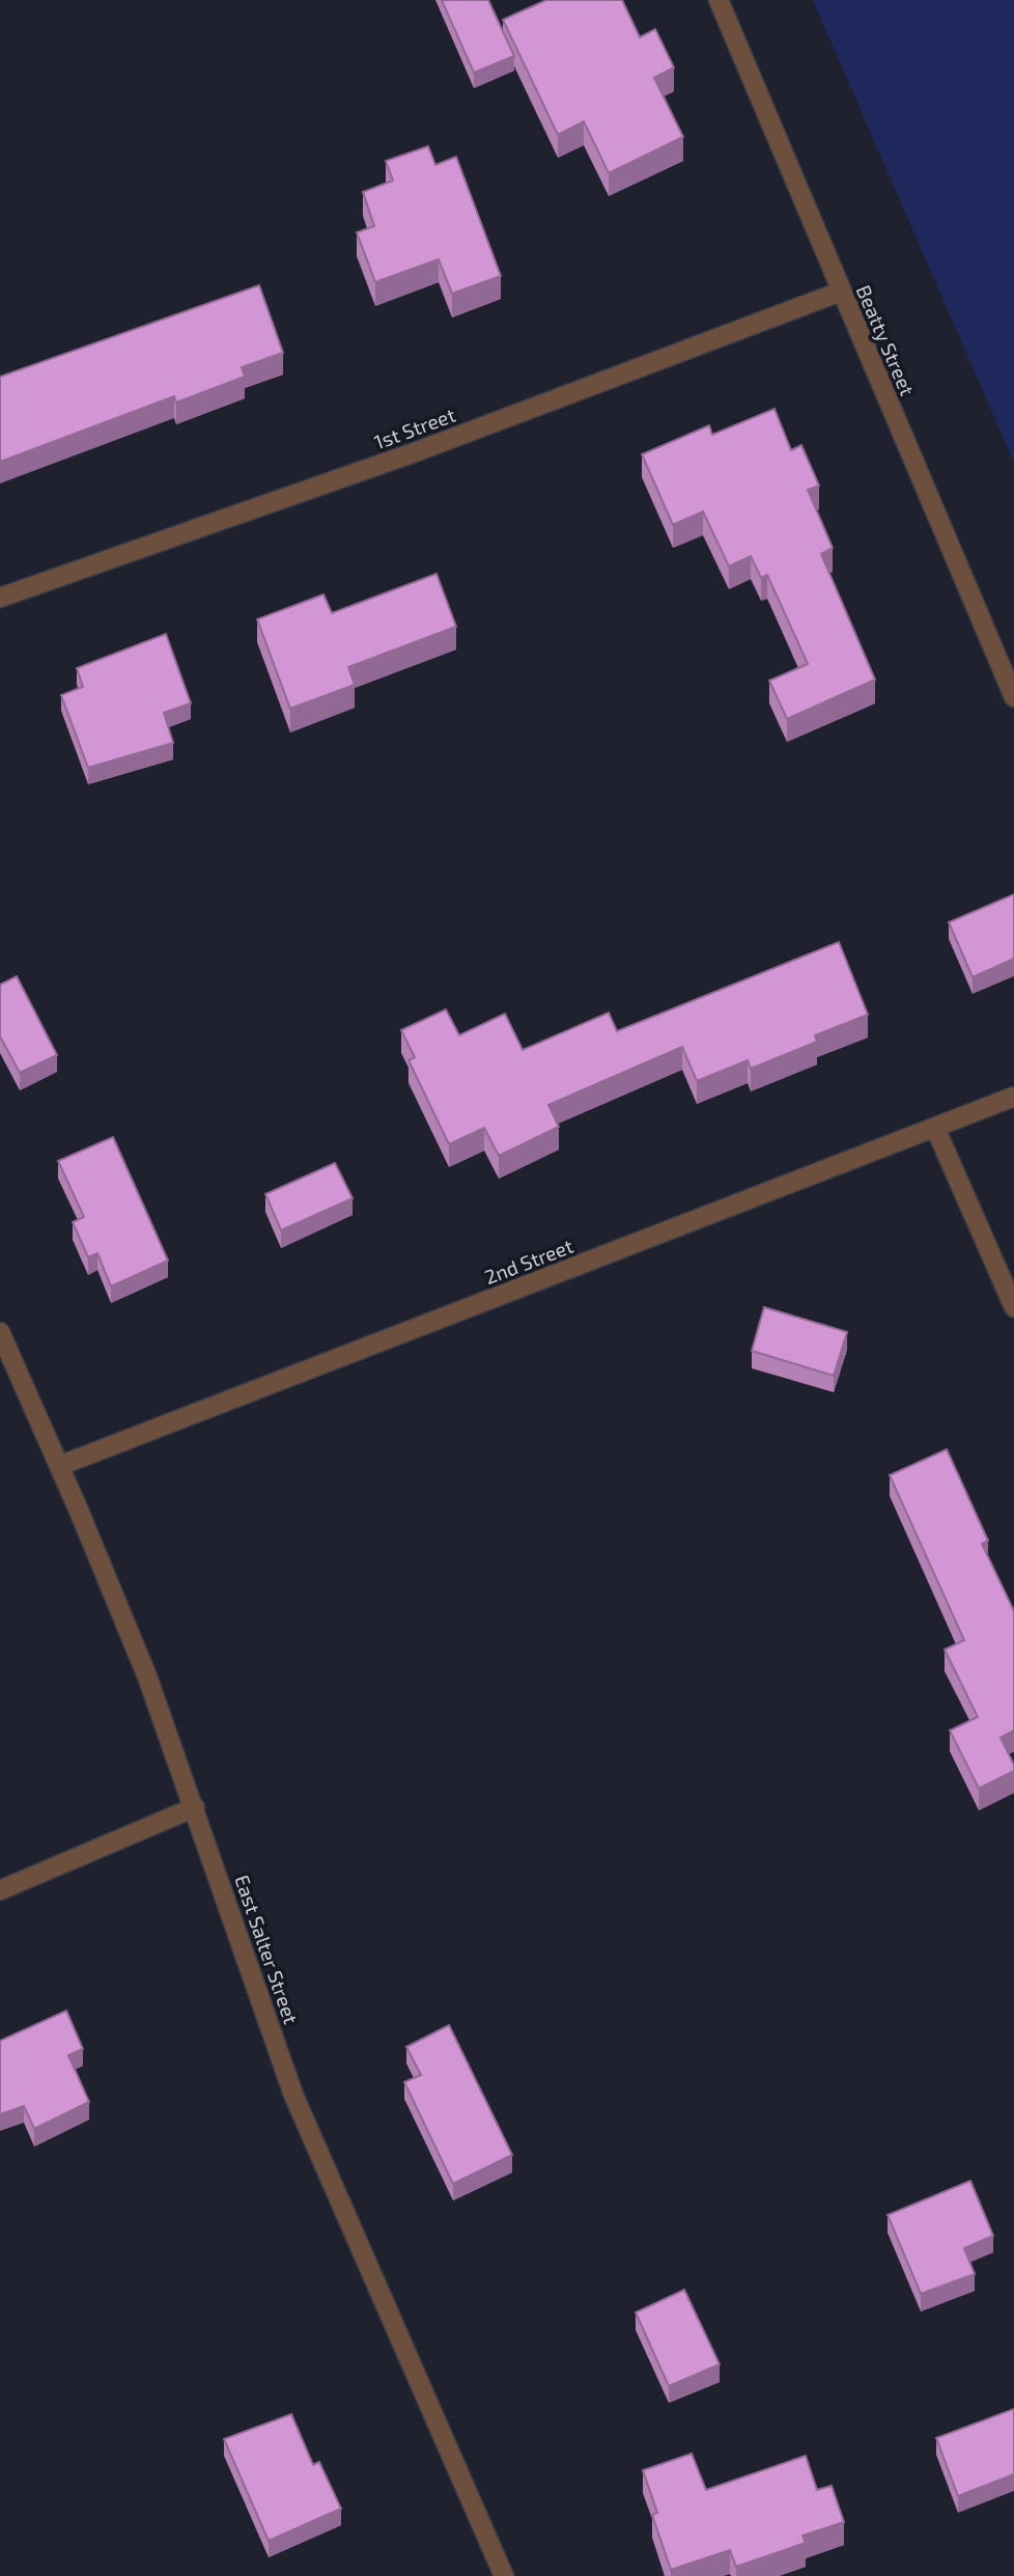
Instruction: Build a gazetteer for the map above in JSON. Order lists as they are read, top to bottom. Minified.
{"streets":{"street":["Beatty Street","1st Street","2nd Street","East Salter Street"]},"crossings":[["Beatty Street","1st Street"],["2nd Street","East Salter Street"]]}
